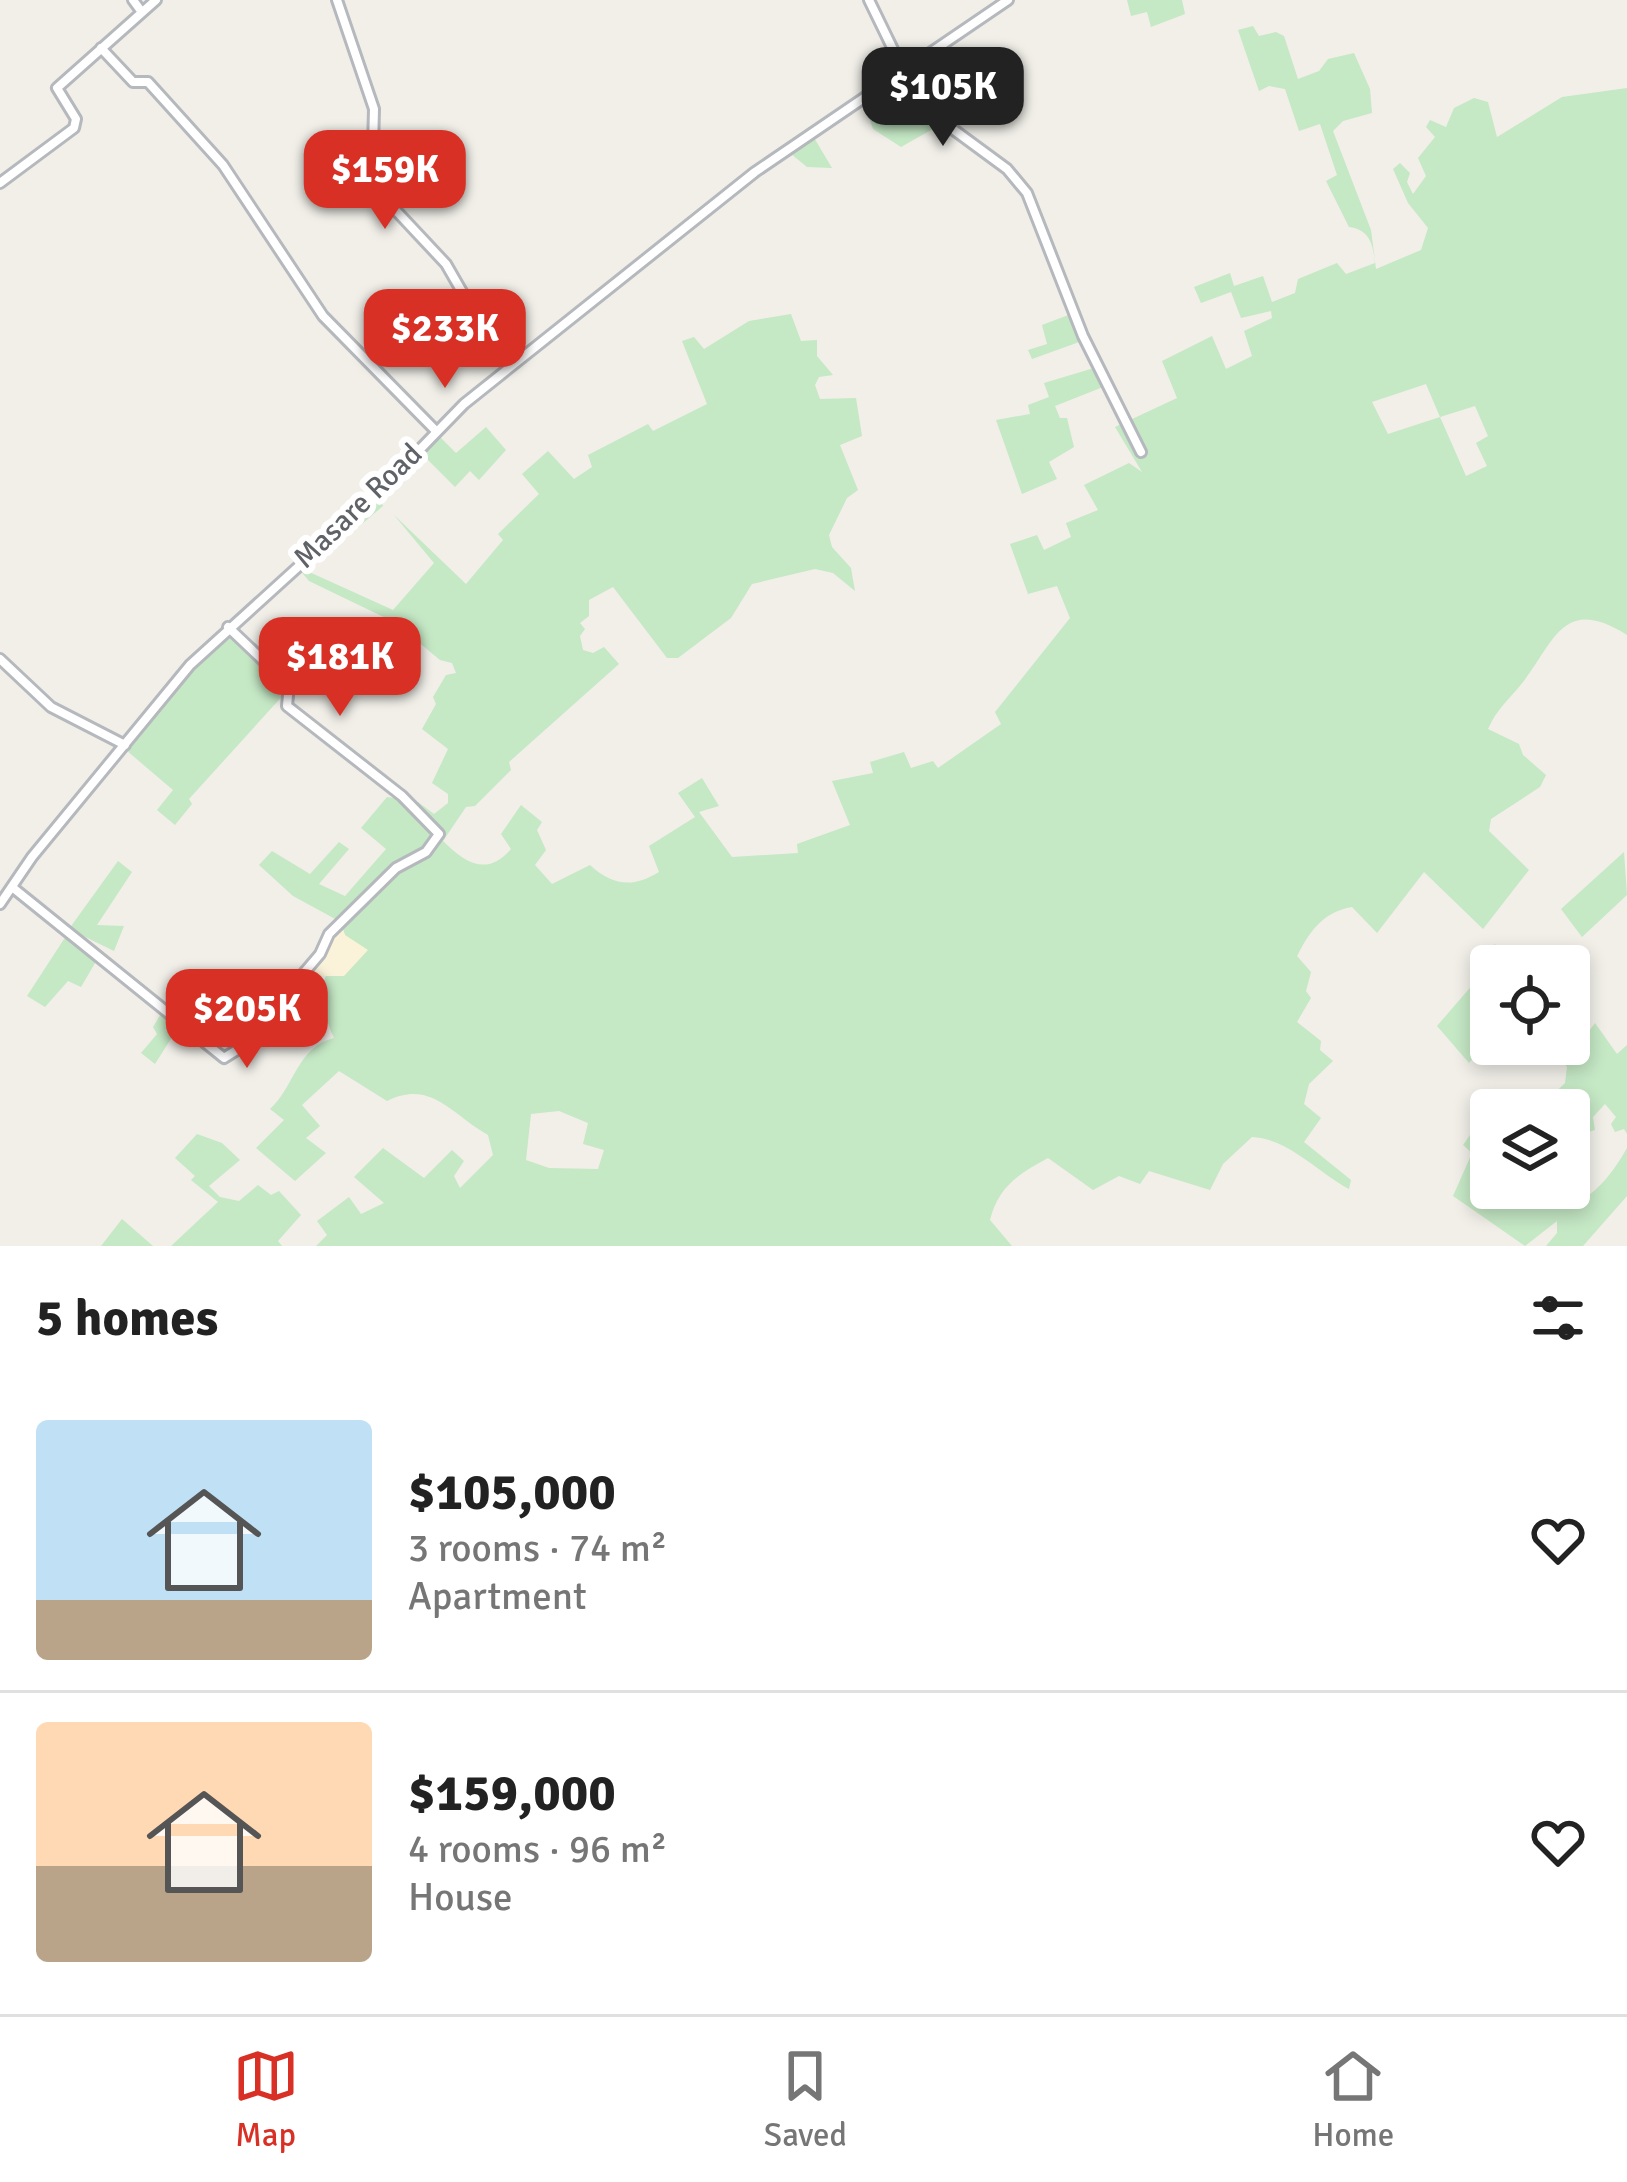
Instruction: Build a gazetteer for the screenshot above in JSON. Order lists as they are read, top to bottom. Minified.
{"streets":{"street":["Masare Road"]},"page":{"price":["$105K","$159K","$233K","$181K","$205K"],"heading":"5 homes","list":[{"name":"$105,000","note":"3 rooms · 74 m² · Apartment"},{"name":"$159,000","note":"4 rooms · 96 m² · House"}],"tabs":["Map","Saved","Home"]}}
